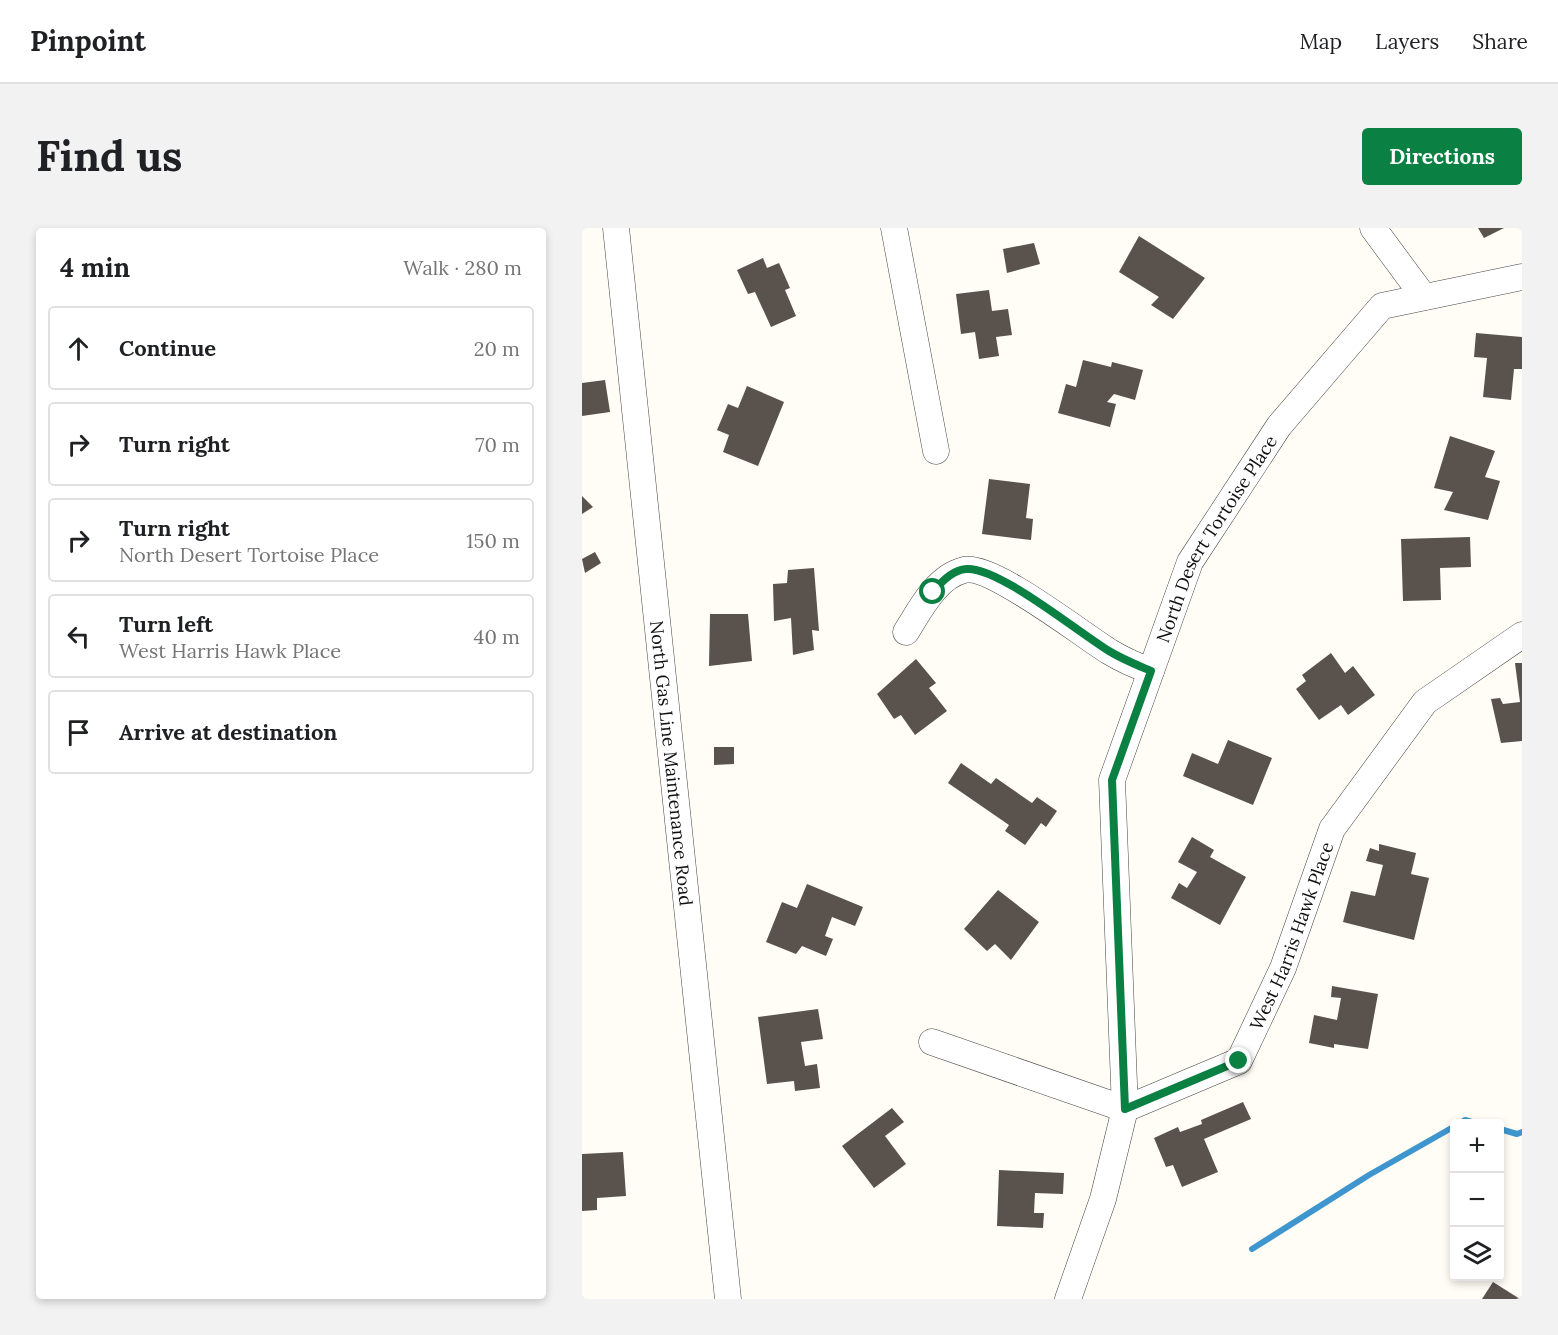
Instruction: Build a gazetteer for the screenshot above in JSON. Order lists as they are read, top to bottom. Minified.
{"streets":{"street":["North Desert Tortoise Place","North Gas Line Maintenance Road","West Harris Hawk Place"]},"crossings":[["North Desert Tortoise Place","West Harris Hawk Place"]],"page":{"header":"Pinpoint","nav":["Map","Layers","Share"],"buttons":"Directions","title":"Find us","heading":["4 min","Walk · 280 m"],"list":[["Continue","20 m"],["Turn right","70 m"],["Turn right","North Desert Tortoise Place","150 m"],["Turn left","West Harris Hawk Place","40 m"],"Arrive at destination"],"map_buttons":["+","−"]}}
